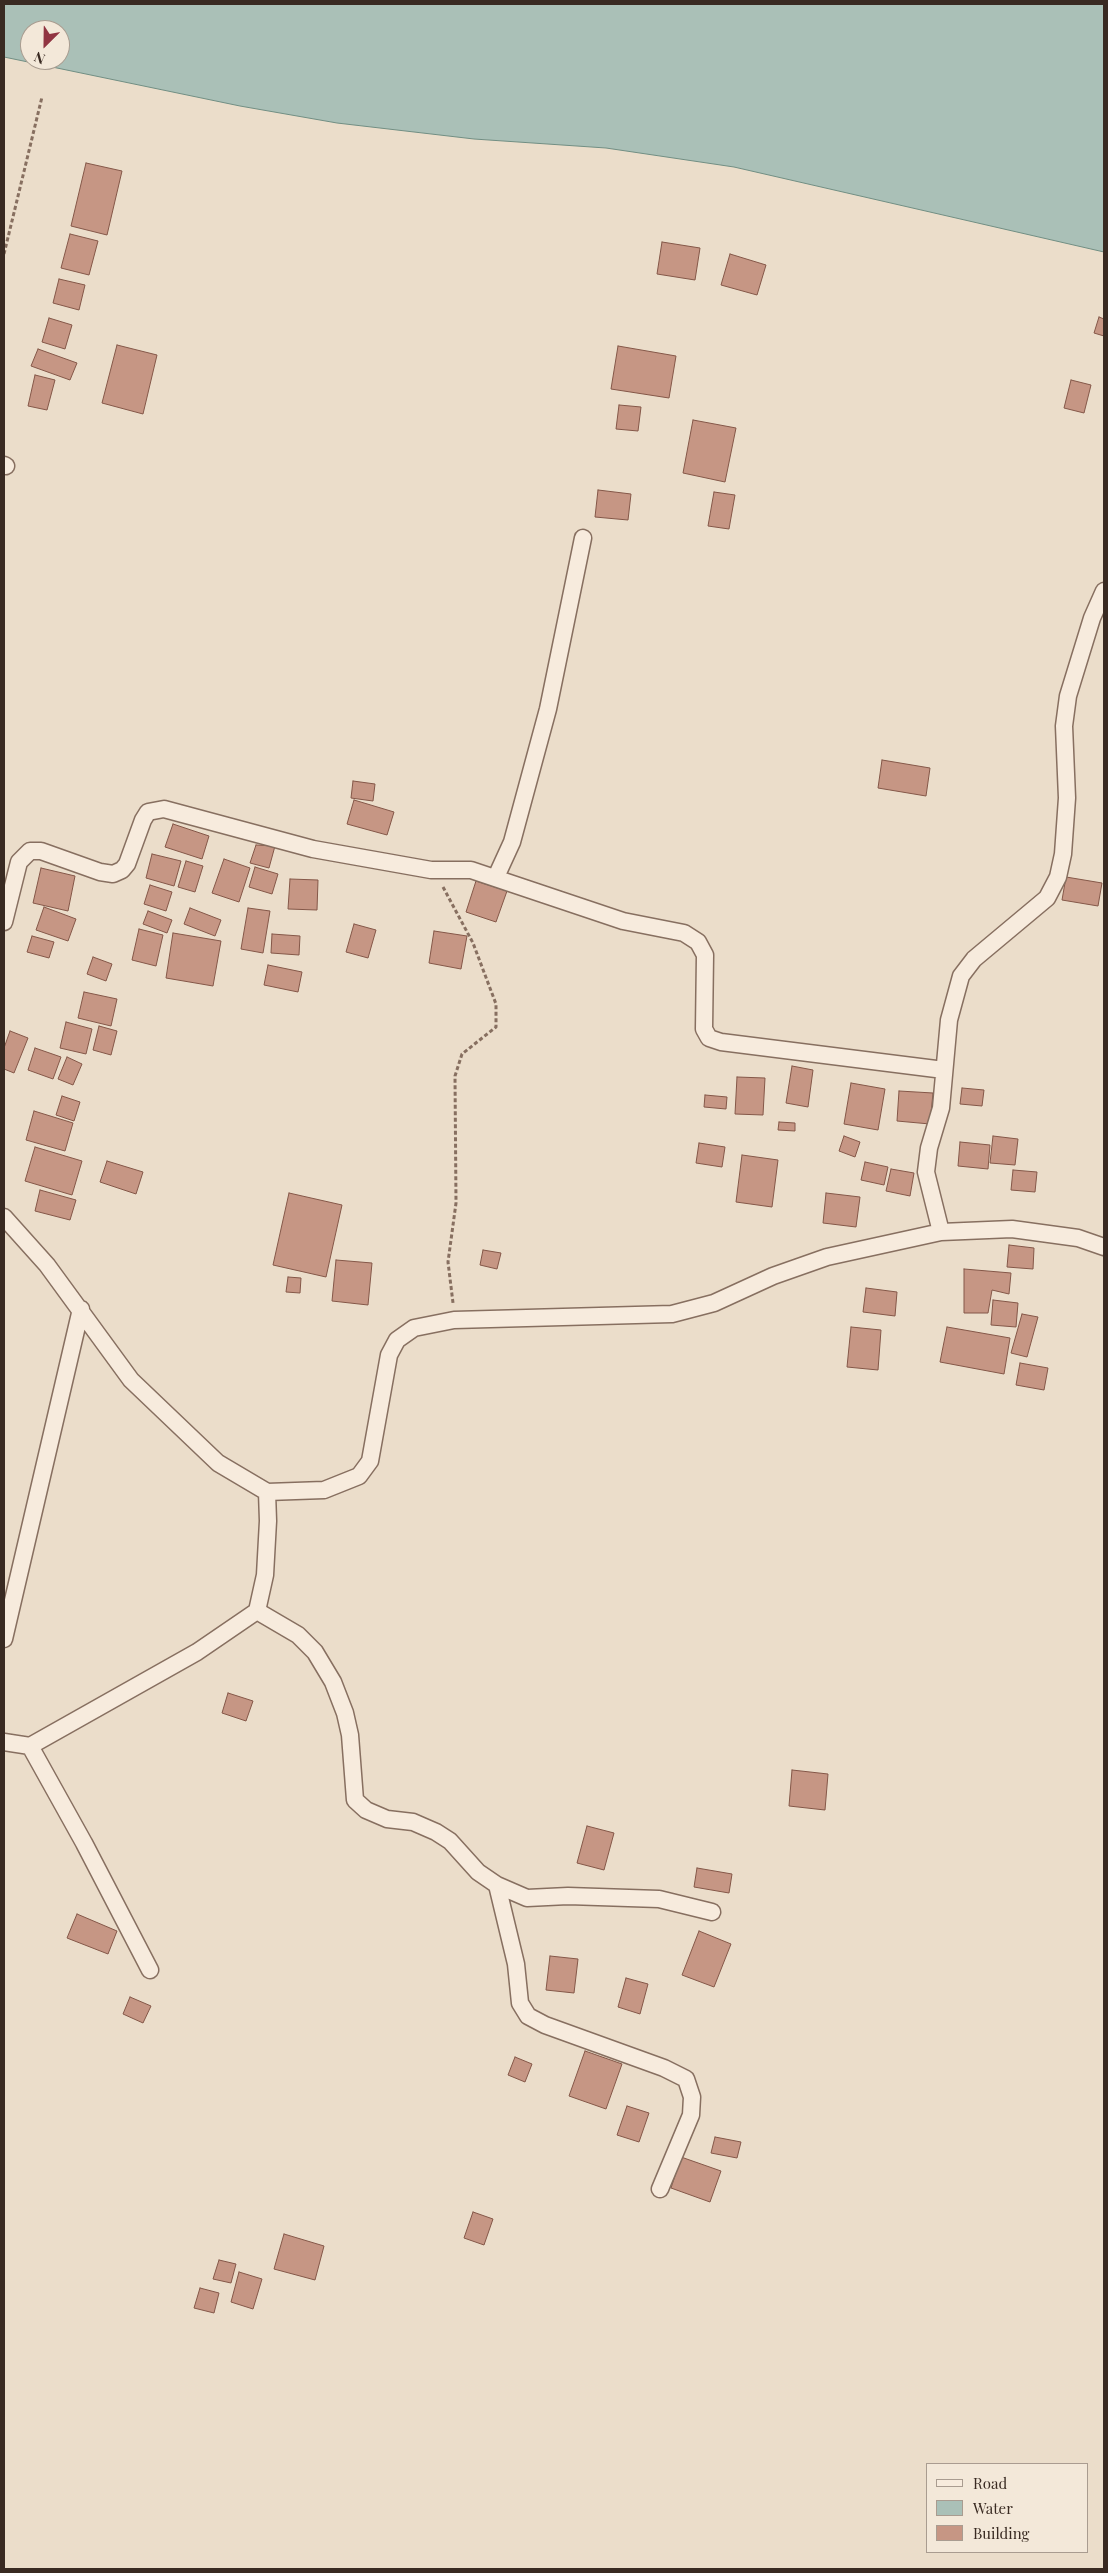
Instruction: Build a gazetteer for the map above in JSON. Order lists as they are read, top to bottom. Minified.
{"legend":["Road","Water","Building"],"north":"bottom left"}
